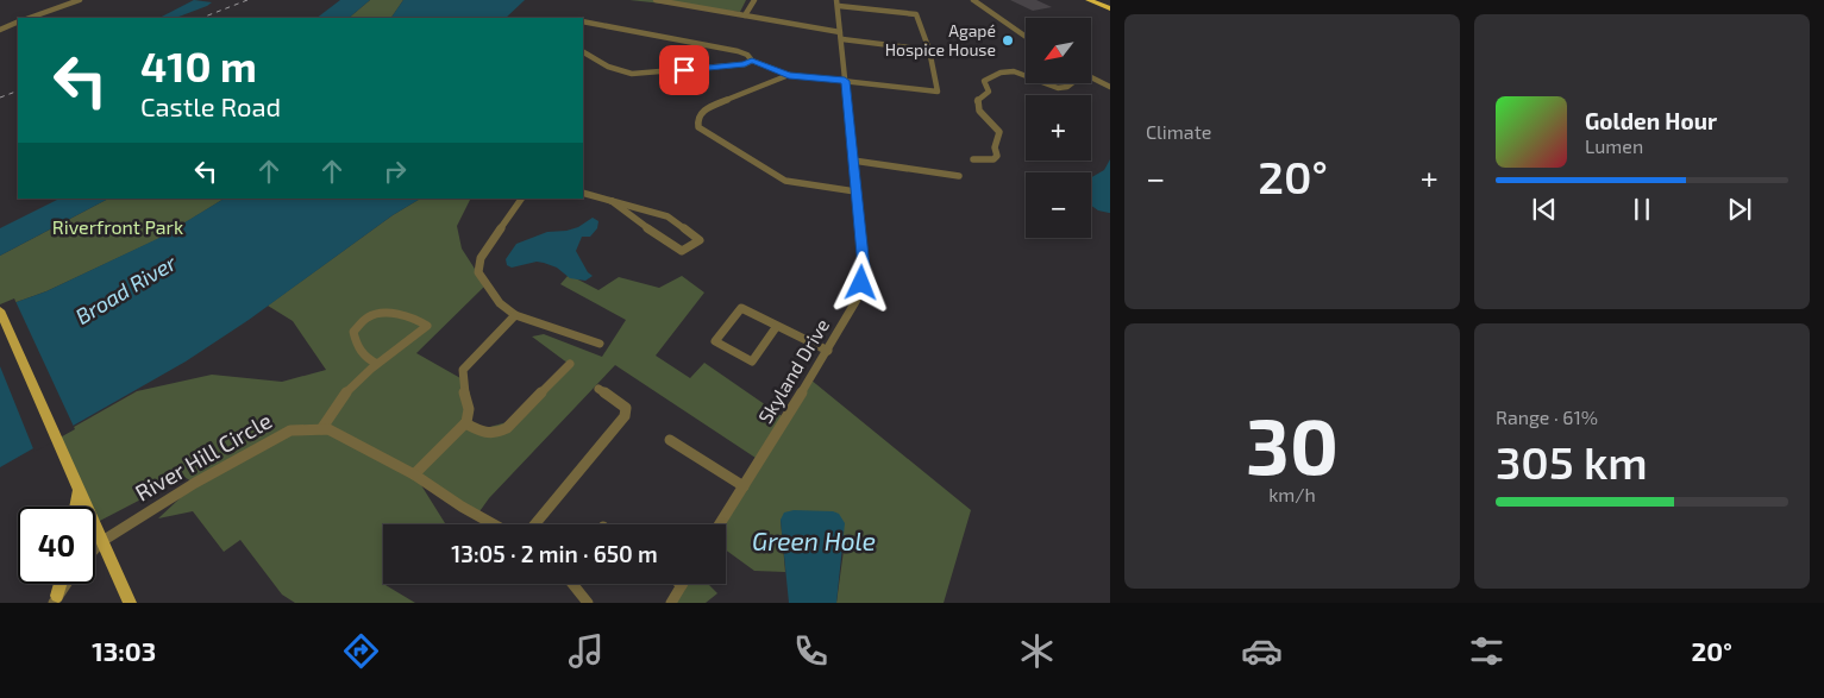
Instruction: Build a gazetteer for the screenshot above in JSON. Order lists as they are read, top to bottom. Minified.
{"streets":{"street":["Skyland Drive","River Hill Circle"]},"water":["Broad River","Green Hole"],"parks":["Riverfront Park"],"places":["Agapé Hospice House"],"north":"bottom left","page":{"tile":["Climate",["30","km/h"],["Range · 61%","305 km"]],"map_buttons":["+","−"],"turn":["410 m","Castle Road"],"song":["Golden Hour","Lumen"],"heat":["−","20°","+"],"limit":"40","trip":"13:05 · 2 min · 650 m","tabs":["13:03","20°"]}}
